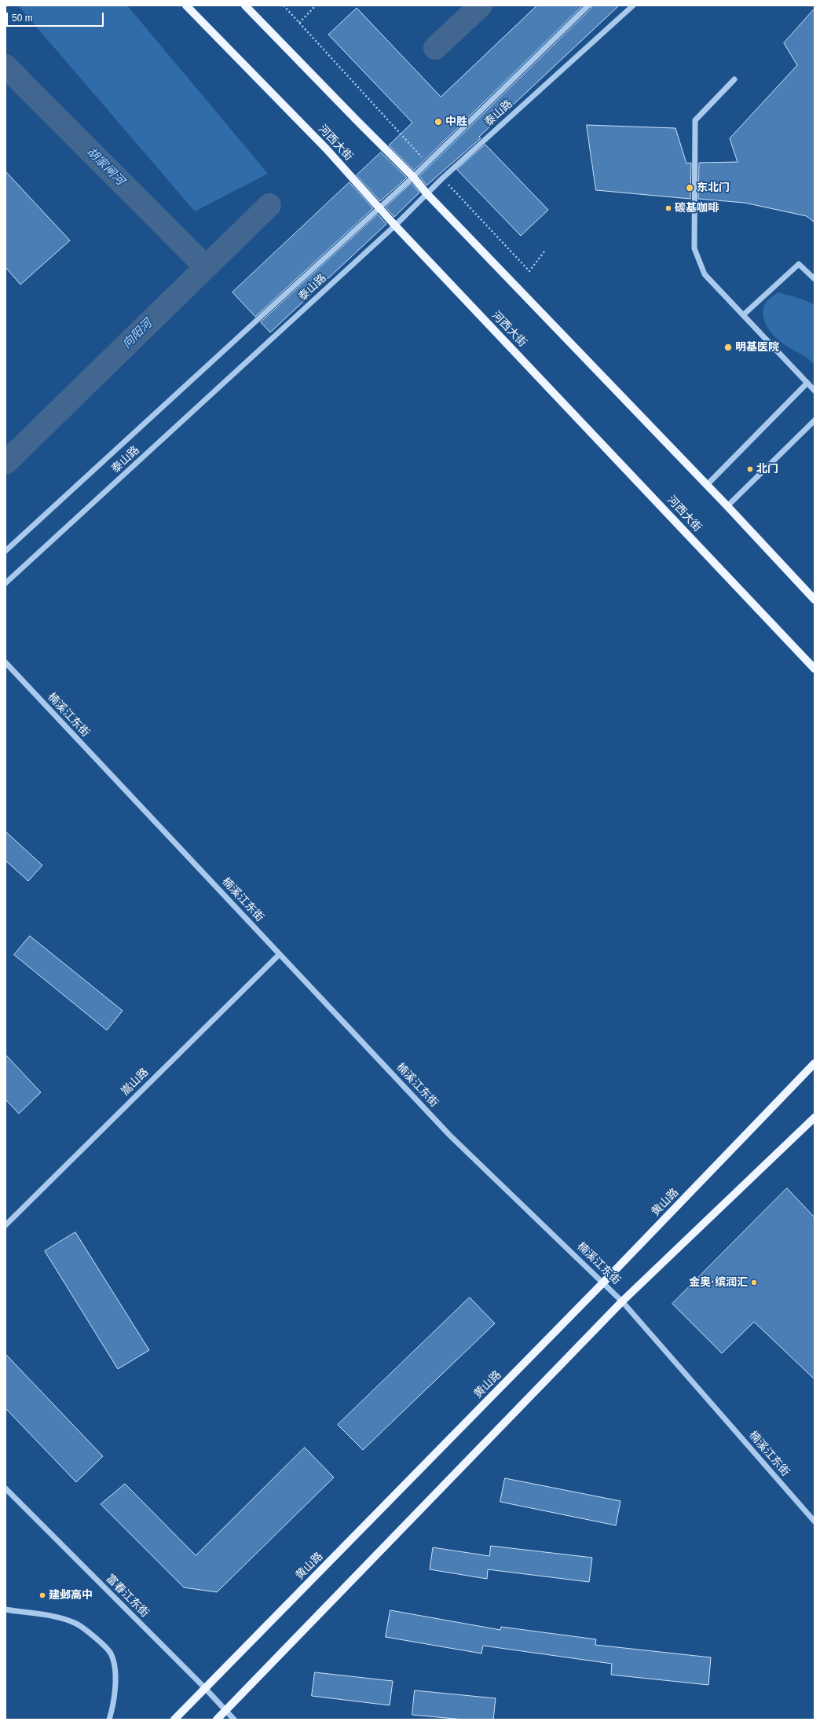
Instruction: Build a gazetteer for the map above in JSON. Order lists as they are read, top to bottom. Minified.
{"streets":{"main road":["河西大街","黄山路"],"street":["泰山路","楠溪江东街","嵩山路","富春江东街"]},"crossings":[["泰山路","河西大街"],["楠溪江东街","嵩山路"],["楠溪江东街","黄山路"],["黄山路","富春江东街"]],"water":["胡家闸河","向阳河"],"places":["中胜","东北门","碳基咖啡","明基医院","北门","金奥·缤润汇","建邺高中"],"scale_bar":"50 m"}
